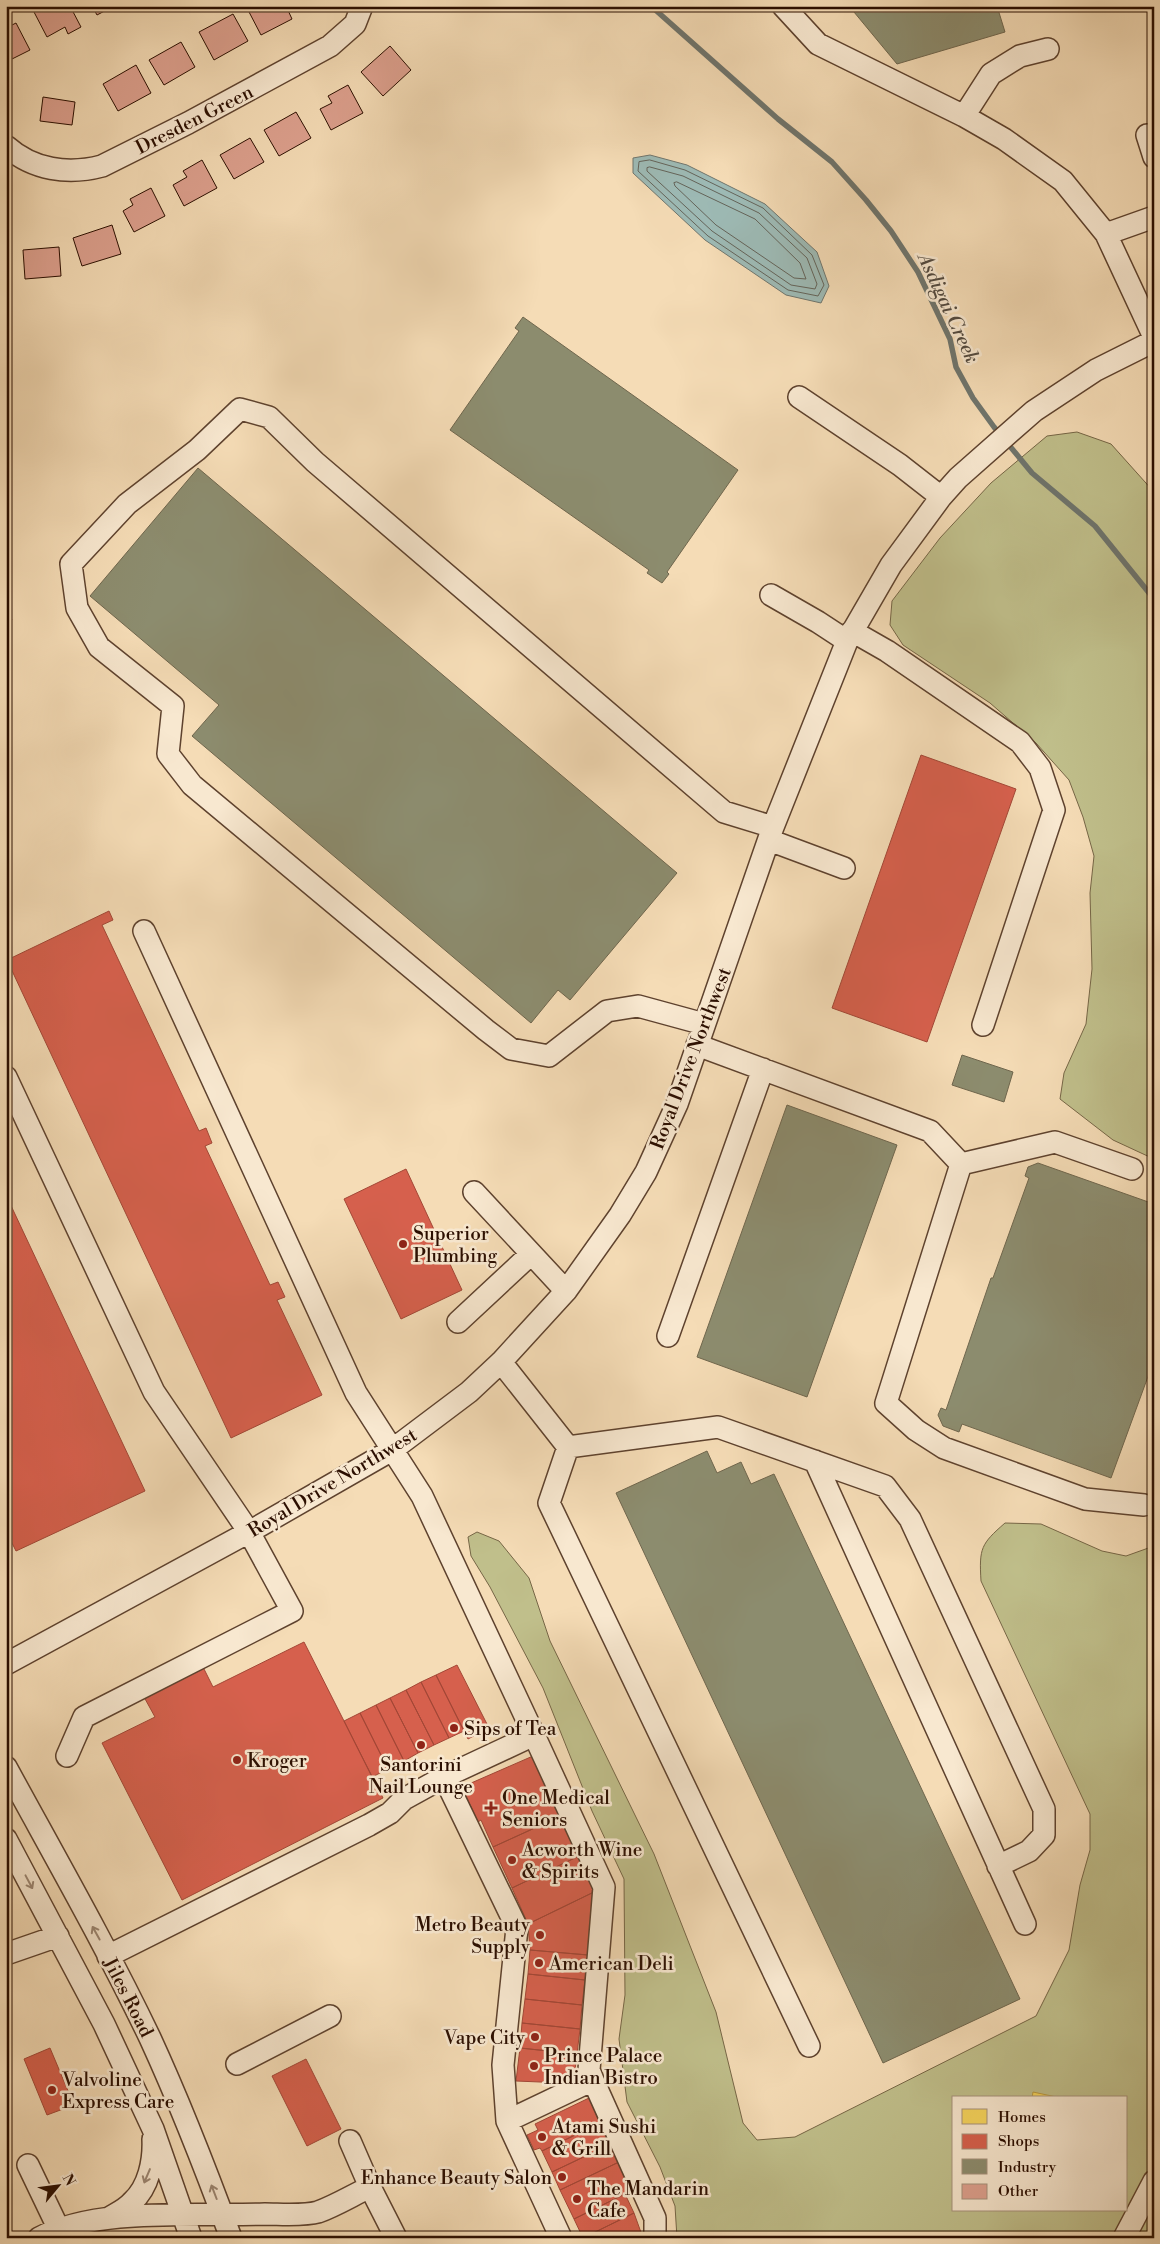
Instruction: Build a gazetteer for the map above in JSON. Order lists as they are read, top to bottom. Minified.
{"streets":{"street":["Dresden Green","Royal Drive Northwest","Jiles Road"]},"water":["Asdigai Creek"],"places":{"other":["Superior Plumbing","Sips of Tea","Santorini Nail Lounge","Kroger","Acworth Wine & Spirits","Metro Beauty Supply","American Deli","Vape City","Prince Palace Indian Bistro","Valvoline Express Care","Atami Sushi & Grill","Enhance Beauty Salon","The Mandarin Cafe"],"health":["One Medical Seniors"]},"legend":["Homes","Shops","Industry","Other"],"north":"top right"}
